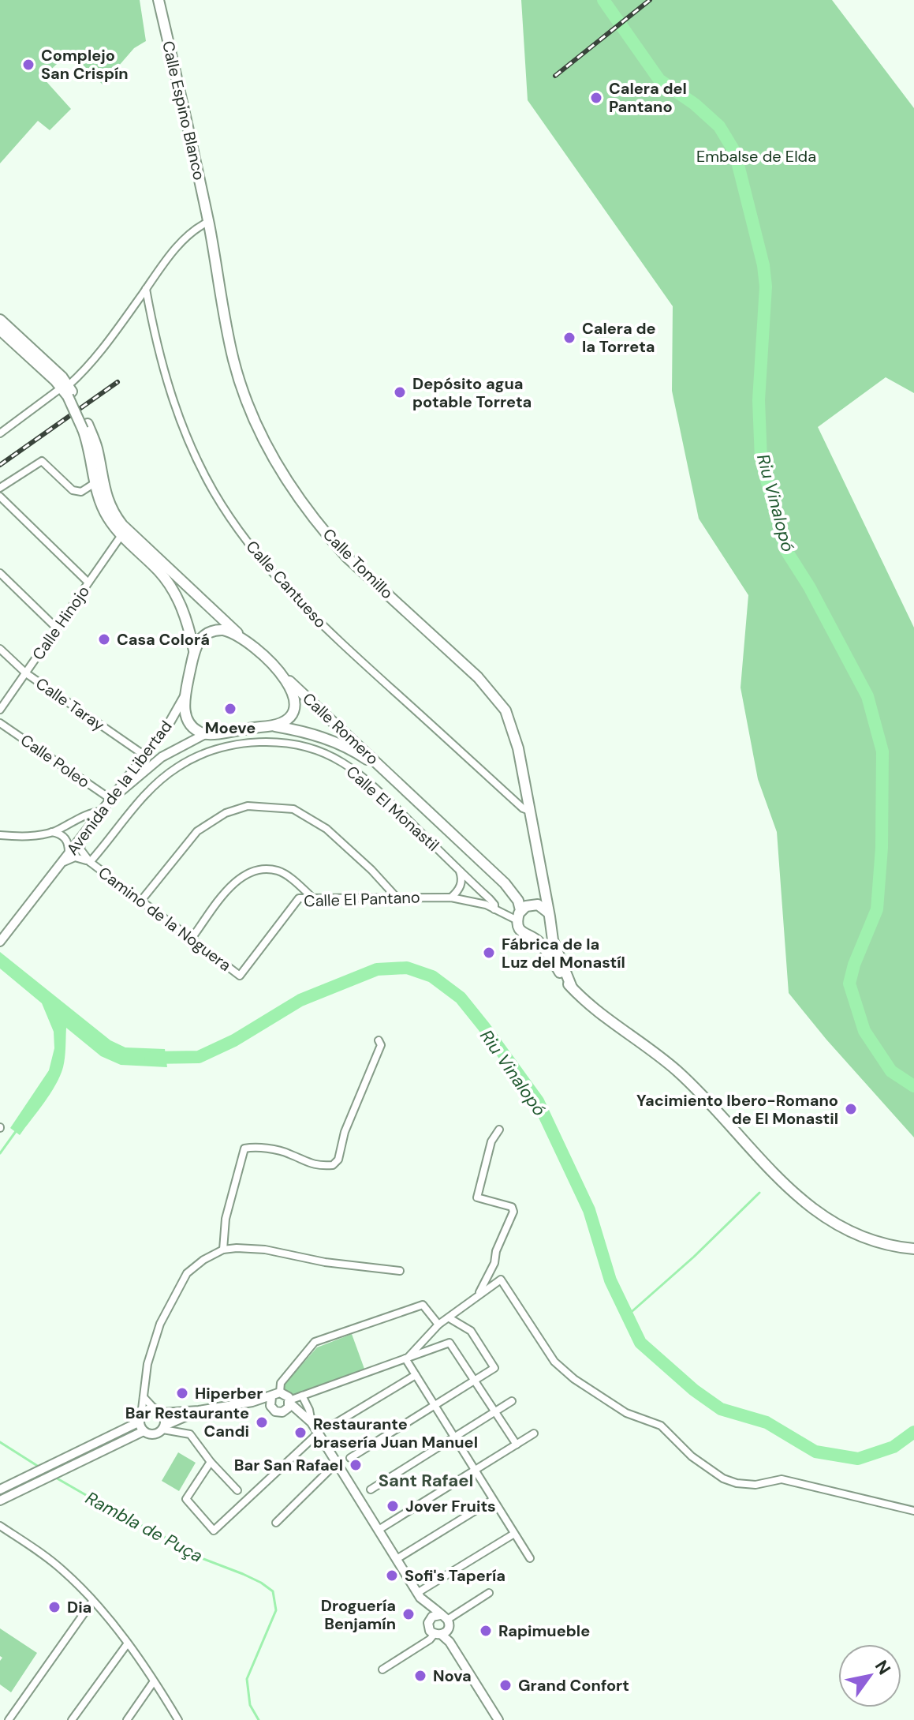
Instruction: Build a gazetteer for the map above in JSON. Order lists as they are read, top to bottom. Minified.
{"streets":{"main road":["Calle Espino Blanco","Calle Tomillo","Calle Romero"],"street":["Calle Cantueso","Calle Hinojo","Calle Taray","Calle Poleo","Avenida de la Libertad","Calle El Monastil","Calle El Pantano","Camino de la Noguera"]},"crossings":[["Calle Espino Blanco","Calle Tomillo"],["Calle Tomillo","Calle Cantueso"],["Calle Tomillo","Calle Romero"],["Calle Tomillo","Calle El Pantano"],["Calle Hinojo","Calle Taray"],["Calle Taray","Avenida de la Libertad"],["Calle Romero","Avenida de la Libertad"],["Calle Romero","Calle El Pantano"],["Calle Poleo","Avenida de la Libertad"],["Calle El Monastil","Calle El Pantano"],["Calle El Monastil","Camino de la Noguera"],["Calle El Pantano","Camino de la Noguera"]],"districts":["Sant Rafael"],"water":["Riu Vinalopó","Rambla de Puça"],"parks":["Embalse de Elda"],"places":["Complejo San Crispín","Calera del Pantano","Calera de la Torreta","Depósito agua potable Torreta","Casa Colorá","Moeve","Fábrica de la Luz del Monastíl","Yacimiento Ibero-Romano de El Monastil","Hiperber","Bar Restaurante Candi","Restaurante brasería Juan Manuel","Bar San Rafael","Jover Fruits","Sofi's Tapería","Dia","Droguería Benjamín","Rapimueble","Nova","Grand Confort"],"north":"top right"}
